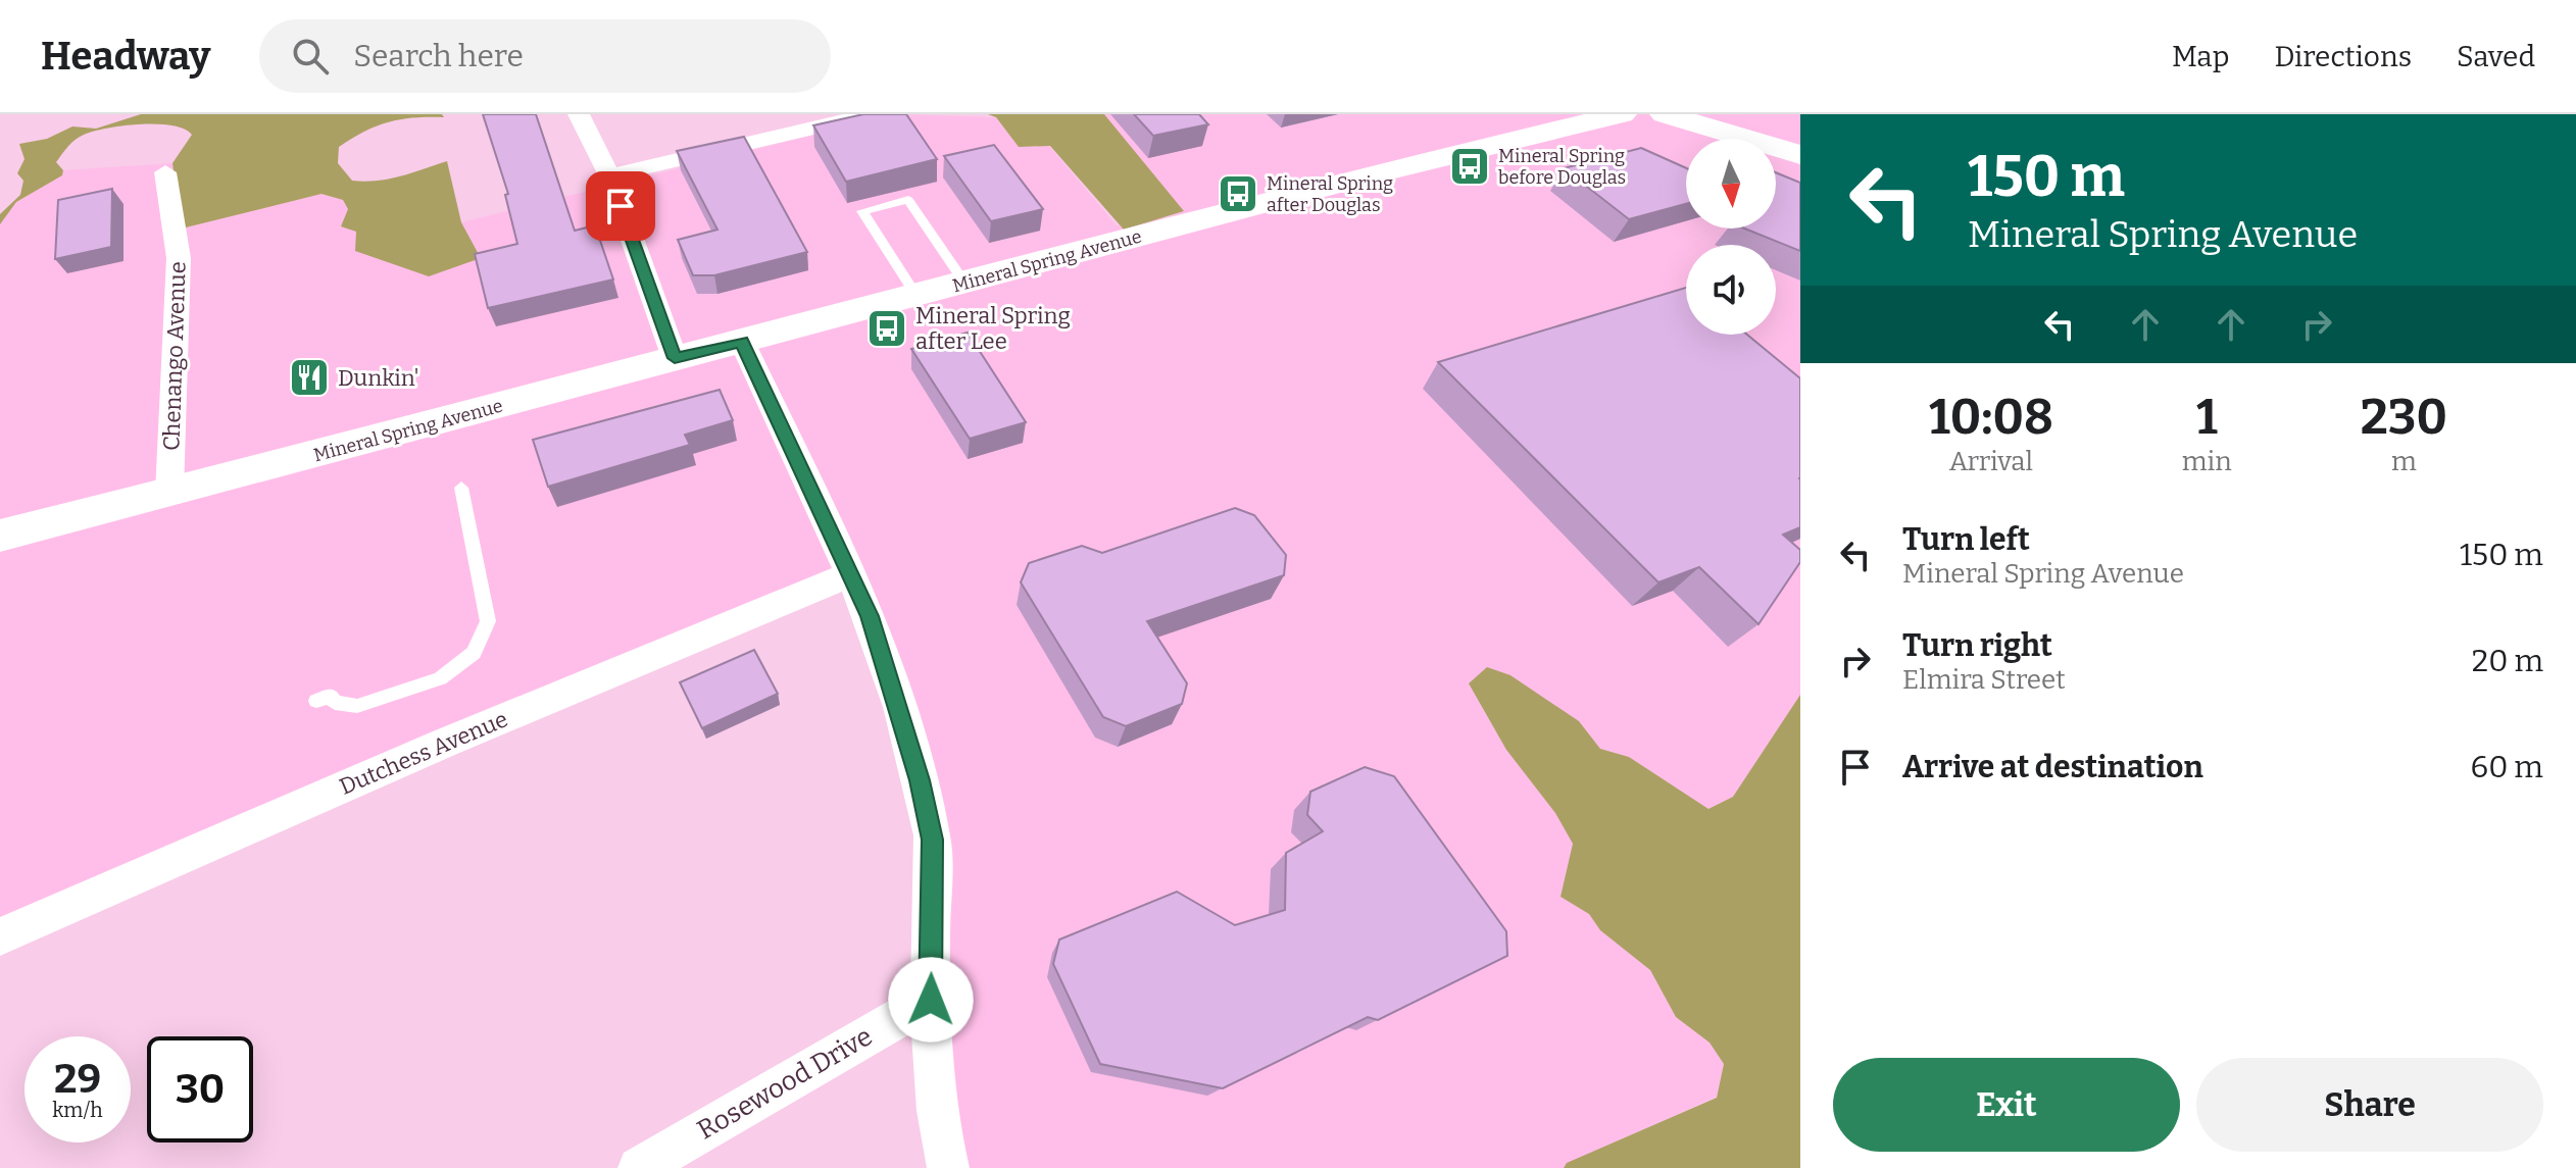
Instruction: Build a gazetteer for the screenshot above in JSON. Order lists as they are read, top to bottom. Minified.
{"streets":{"main road":["Mineral Spring Avenue"],"street":["Chenango Avenue","Dutchess Avenue","Rosewood Drive"]},"crossings":[["Mineral Spring Avenue","Chenango Avenue"]],"places":{"bus stop":["Mineral Spring before Douglas","Mineral Spring after Douglas","Mineral Spring after Lee"],"restaurant":["Dunkin'"]},"north":"bottom","page":{"header":"Headway","search":"Search here","nav":["Map","Directions","Saved"],"turn":["150 m","Mineral Spring Avenue"],"eta":["10:08","Arrival","1","min","230","m"],"list":[{"name":"Turn left","note":"Mineral Spring Avenue","value":"150 m"},{"name":"Turn right","note":"Elmira Street","value":"20 m"},{"name":"Arrive at destination","value":"60 m"}],"speed":"29 km/h","limit":"30","buttons":["Exit","Share"]}}
